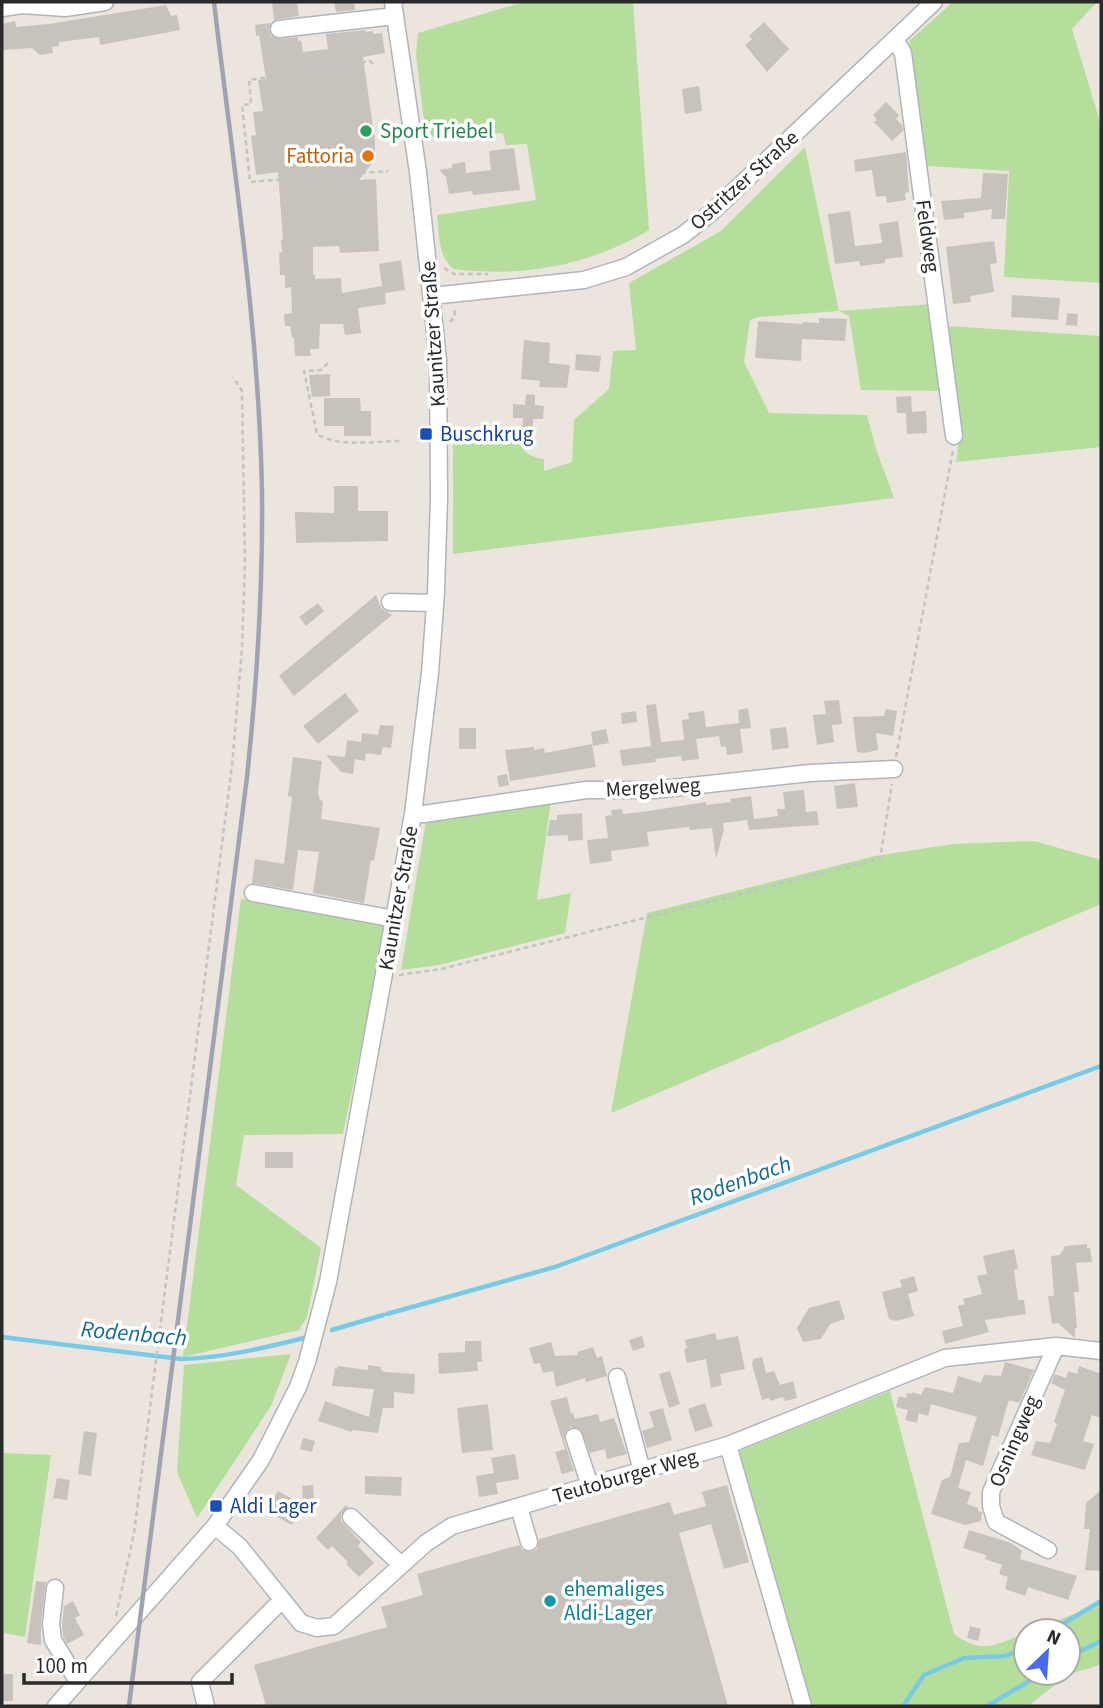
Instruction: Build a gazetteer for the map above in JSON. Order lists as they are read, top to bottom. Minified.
{"streets":{"street":["Ostritzer Straße","Feldweg","Kaunitzer Straße","Mergelweg","Osningweg","Teutoburger Weg"]},"crossings":[["Ostritzer Straße","Feldweg"],["Ostritzer Straße","Kaunitzer Straße"],["Kaunitzer Straße","Mergelweg"],["Kaunitzer Straße","Teutoburger Weg"],["Osningweg","Teutoburger Weg"]],"water":["Rodenbach"],"places":{"other":["Sport Triebel","Fattoria","ehemaliges Aldi-Lager"],"transit":["Buschkrug","Aldi Lager"]},"scale_bar":"100 m","north":"top right"}
